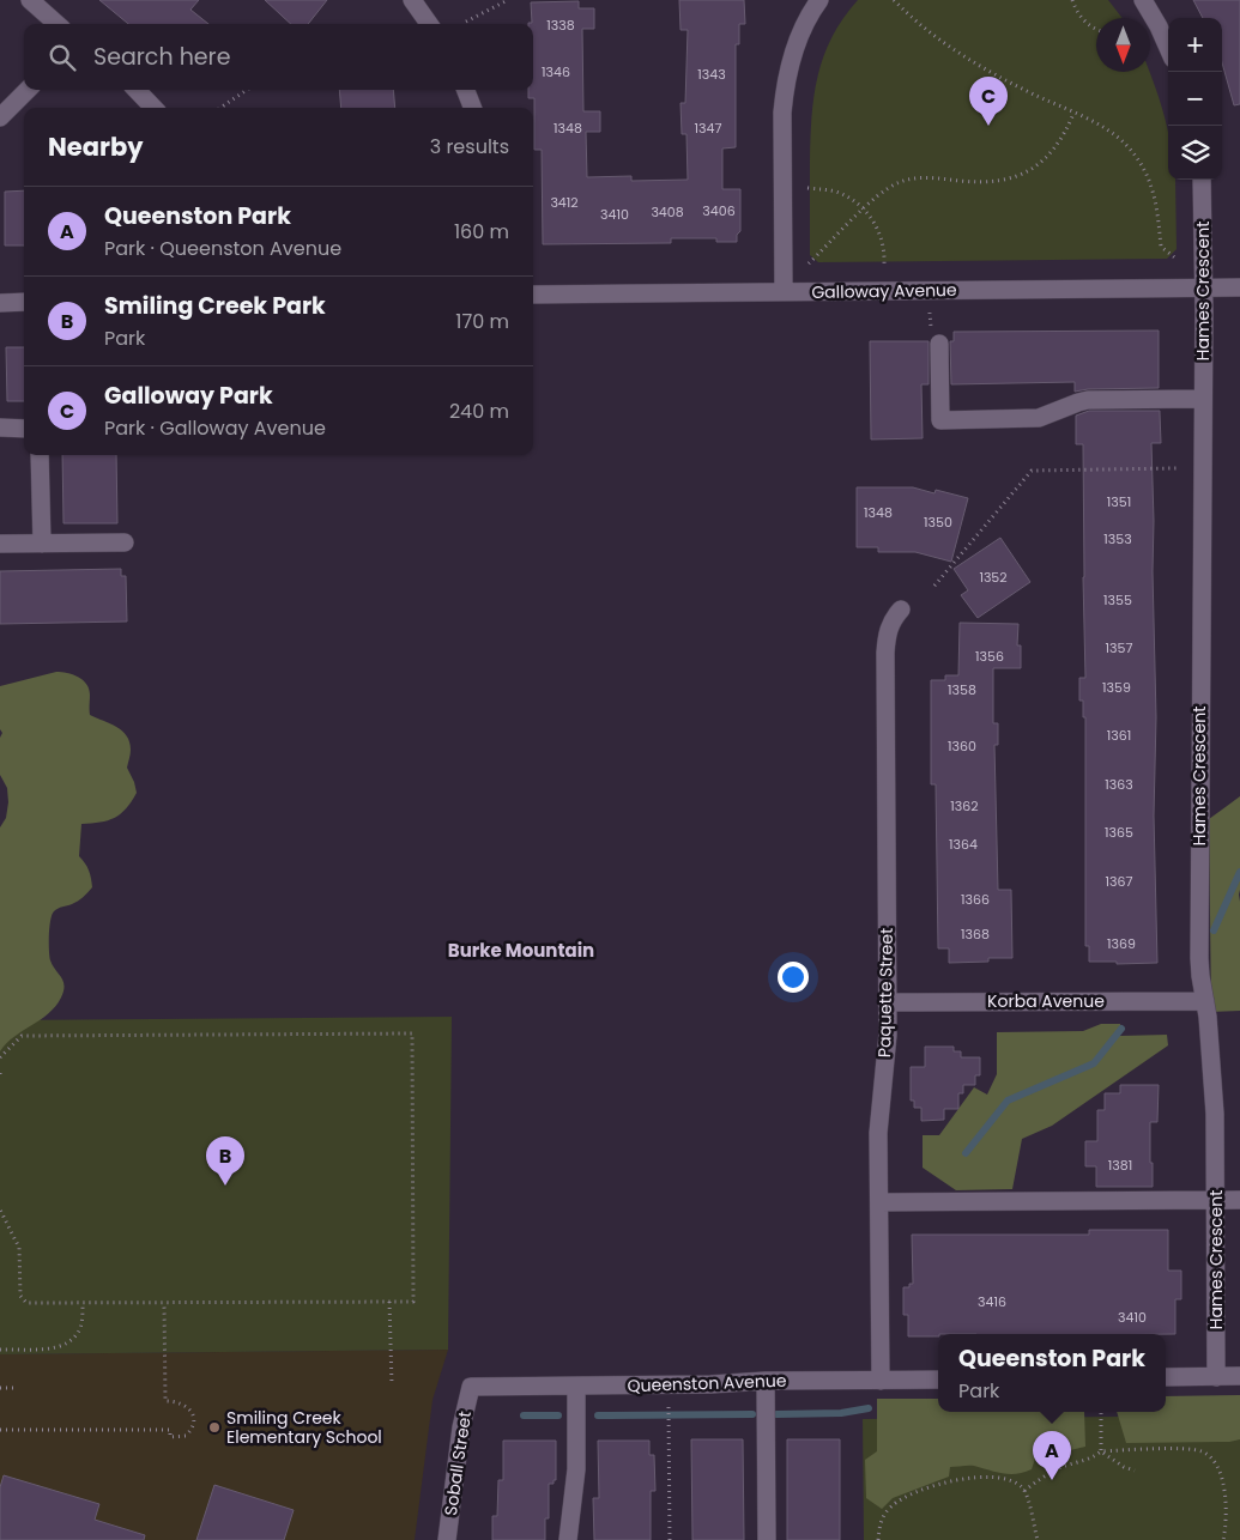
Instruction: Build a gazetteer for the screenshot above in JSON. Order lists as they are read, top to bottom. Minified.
{"streets":{"street":["Galloway Avenue","Hames Crescent","Paquette Street","Korba Avenue","Queenston Avenue","Soball Street"]},"crossings":[["Galloway Avenue","Hames Crescent"],["Hames Crescent","Korba Avenue"],["Paquette Street","Korba Avenue"],["Paquette Street","Queenston Avenue"],["Queenston Avenue","Soball Street"]],"districts":["Burke Mountain"],"places":["Smiling Creek Elementary School"],"house_numbers":["1338","1346","1343","1348","1347","3412","3406","3408","3410","1351","1348","1350","1353","1352","1355","1357","1356","1359","1358","1361","1360","1363","1362","1365","1364","1367","1366","1368","1369","1381","3416","3410"],"north":"bottom","page":{"map_buttons":["+","−"],"search":"Search here","pins":["C","B","A"],"heading":["Nearby","3 results"],"list":[{"mark":"A","name":"Queenston Park","note":"Park · Queenston Avenue","value":"160 m"},{"mark":"B","name":"Smiling Creek Park","note":"Park","value":"170 m"},{"mark":"C","name":"Galloway Park","note":"Park · Galloway Avenue","value":"240 m"}],"popup":["Queenston Park","Park"]}}
